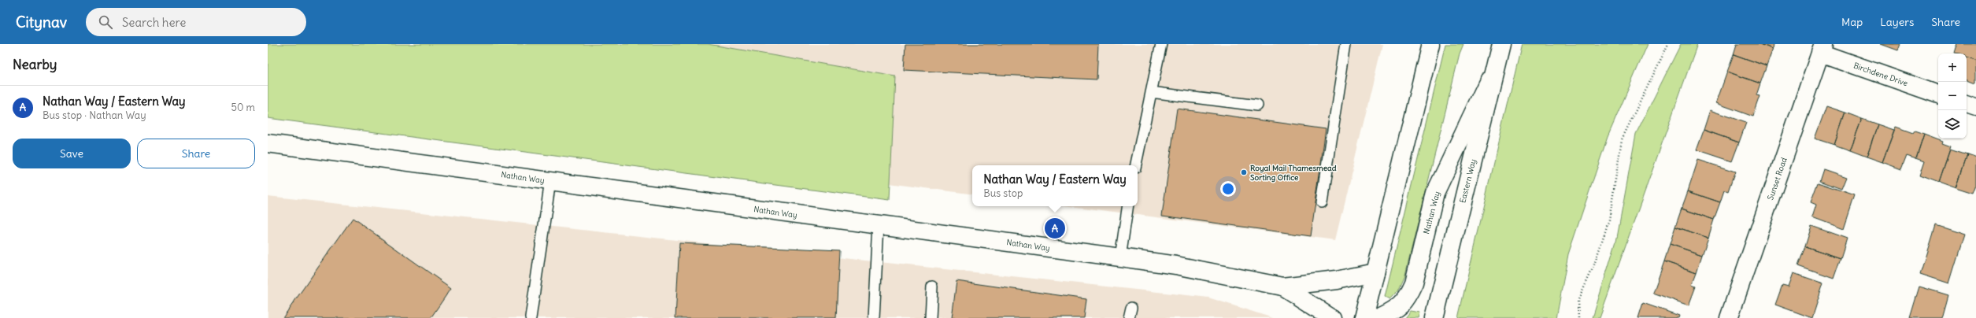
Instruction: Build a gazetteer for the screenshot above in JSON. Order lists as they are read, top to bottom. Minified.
{"streets":{"street":["Birchdene Drive","Nathan Way","Sunset Road","Eastern Way"]},"crossings":[["Birchdene Drive","Sunset Road"],["Nathan Way","Eastern Way"]],"places":["Royal Mail Thamesmead Sorting Office"],"page":{"header":"Citynav","search":"Search here","nav":["Map","Layers","Share"],"heading":"Nearby","map_buttons":["+","−"],"list":[{"mark":"A","name":"Nathan Way / Eastern Way","note":"Bus stop · Nathan Way","value":"50 m"}],"buttons":["Save","Share"],"popup":["Nathan Way / Eastern Way","Bus stop"],"pins":"A"}}
